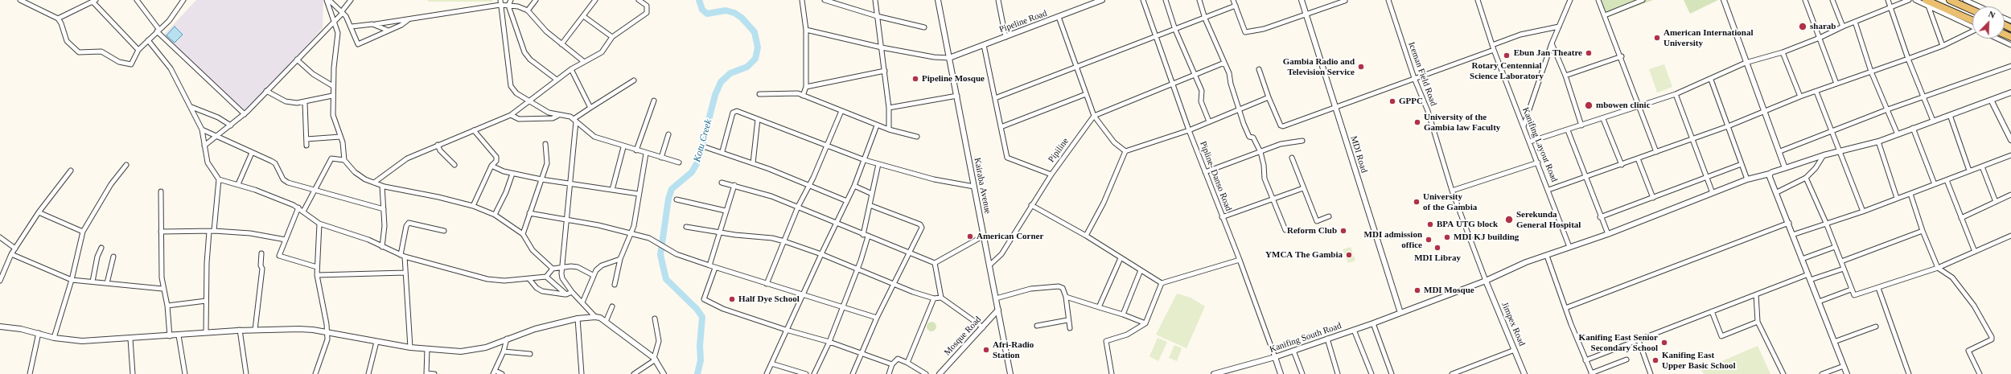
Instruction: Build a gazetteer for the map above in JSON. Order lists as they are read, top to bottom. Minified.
{"streets":{"street":["Pipeline Road","Iceman Field Road","Kanifing Layout Road","Pipiline","MDI Road","Pipline- Danso Road","Kairaba Avenue","Jimpex Road","Mosque Road","Kanifing South Road"]},"crossings":[["Pipeline Road","Kairaba Avenue"],["Iceman Field Road","Jimpex Road"],["Iceman Field Road","Kanifing South Road"],["Kanifing Layout Road","Kanifing South Road"],["Pipiline","Kairaba Avenue"],["MDI Road","Kanifing South Road"],["Pipline- Danso Road","Kanifing South Road"],["Kairaba Avenue","Mosque Road"],["Jimpex Road","Kanifing South Road"]],"water":["Kotu Creek"],"places":["sharab","American International University","Ebun Jan Theatre","Rotary Centennial Science Laboratory","Gambia Radio and Television Service","Pipeline Mosque","GPPC","mbowen clinic","University of the Gambia law Faculty","University of the Gambia","Serekunda General Hospital","BPA UTG block","Reform Club","American Corner","MDI KJ building","MDI admission office","MDI Libray","YMCA The Gambia","MDI Mosque","Half Dye School","Kanifing East Senior Secondary School","Afri-Radio Station","Kanifing East Upper Basic School"],"north":"top right"}
